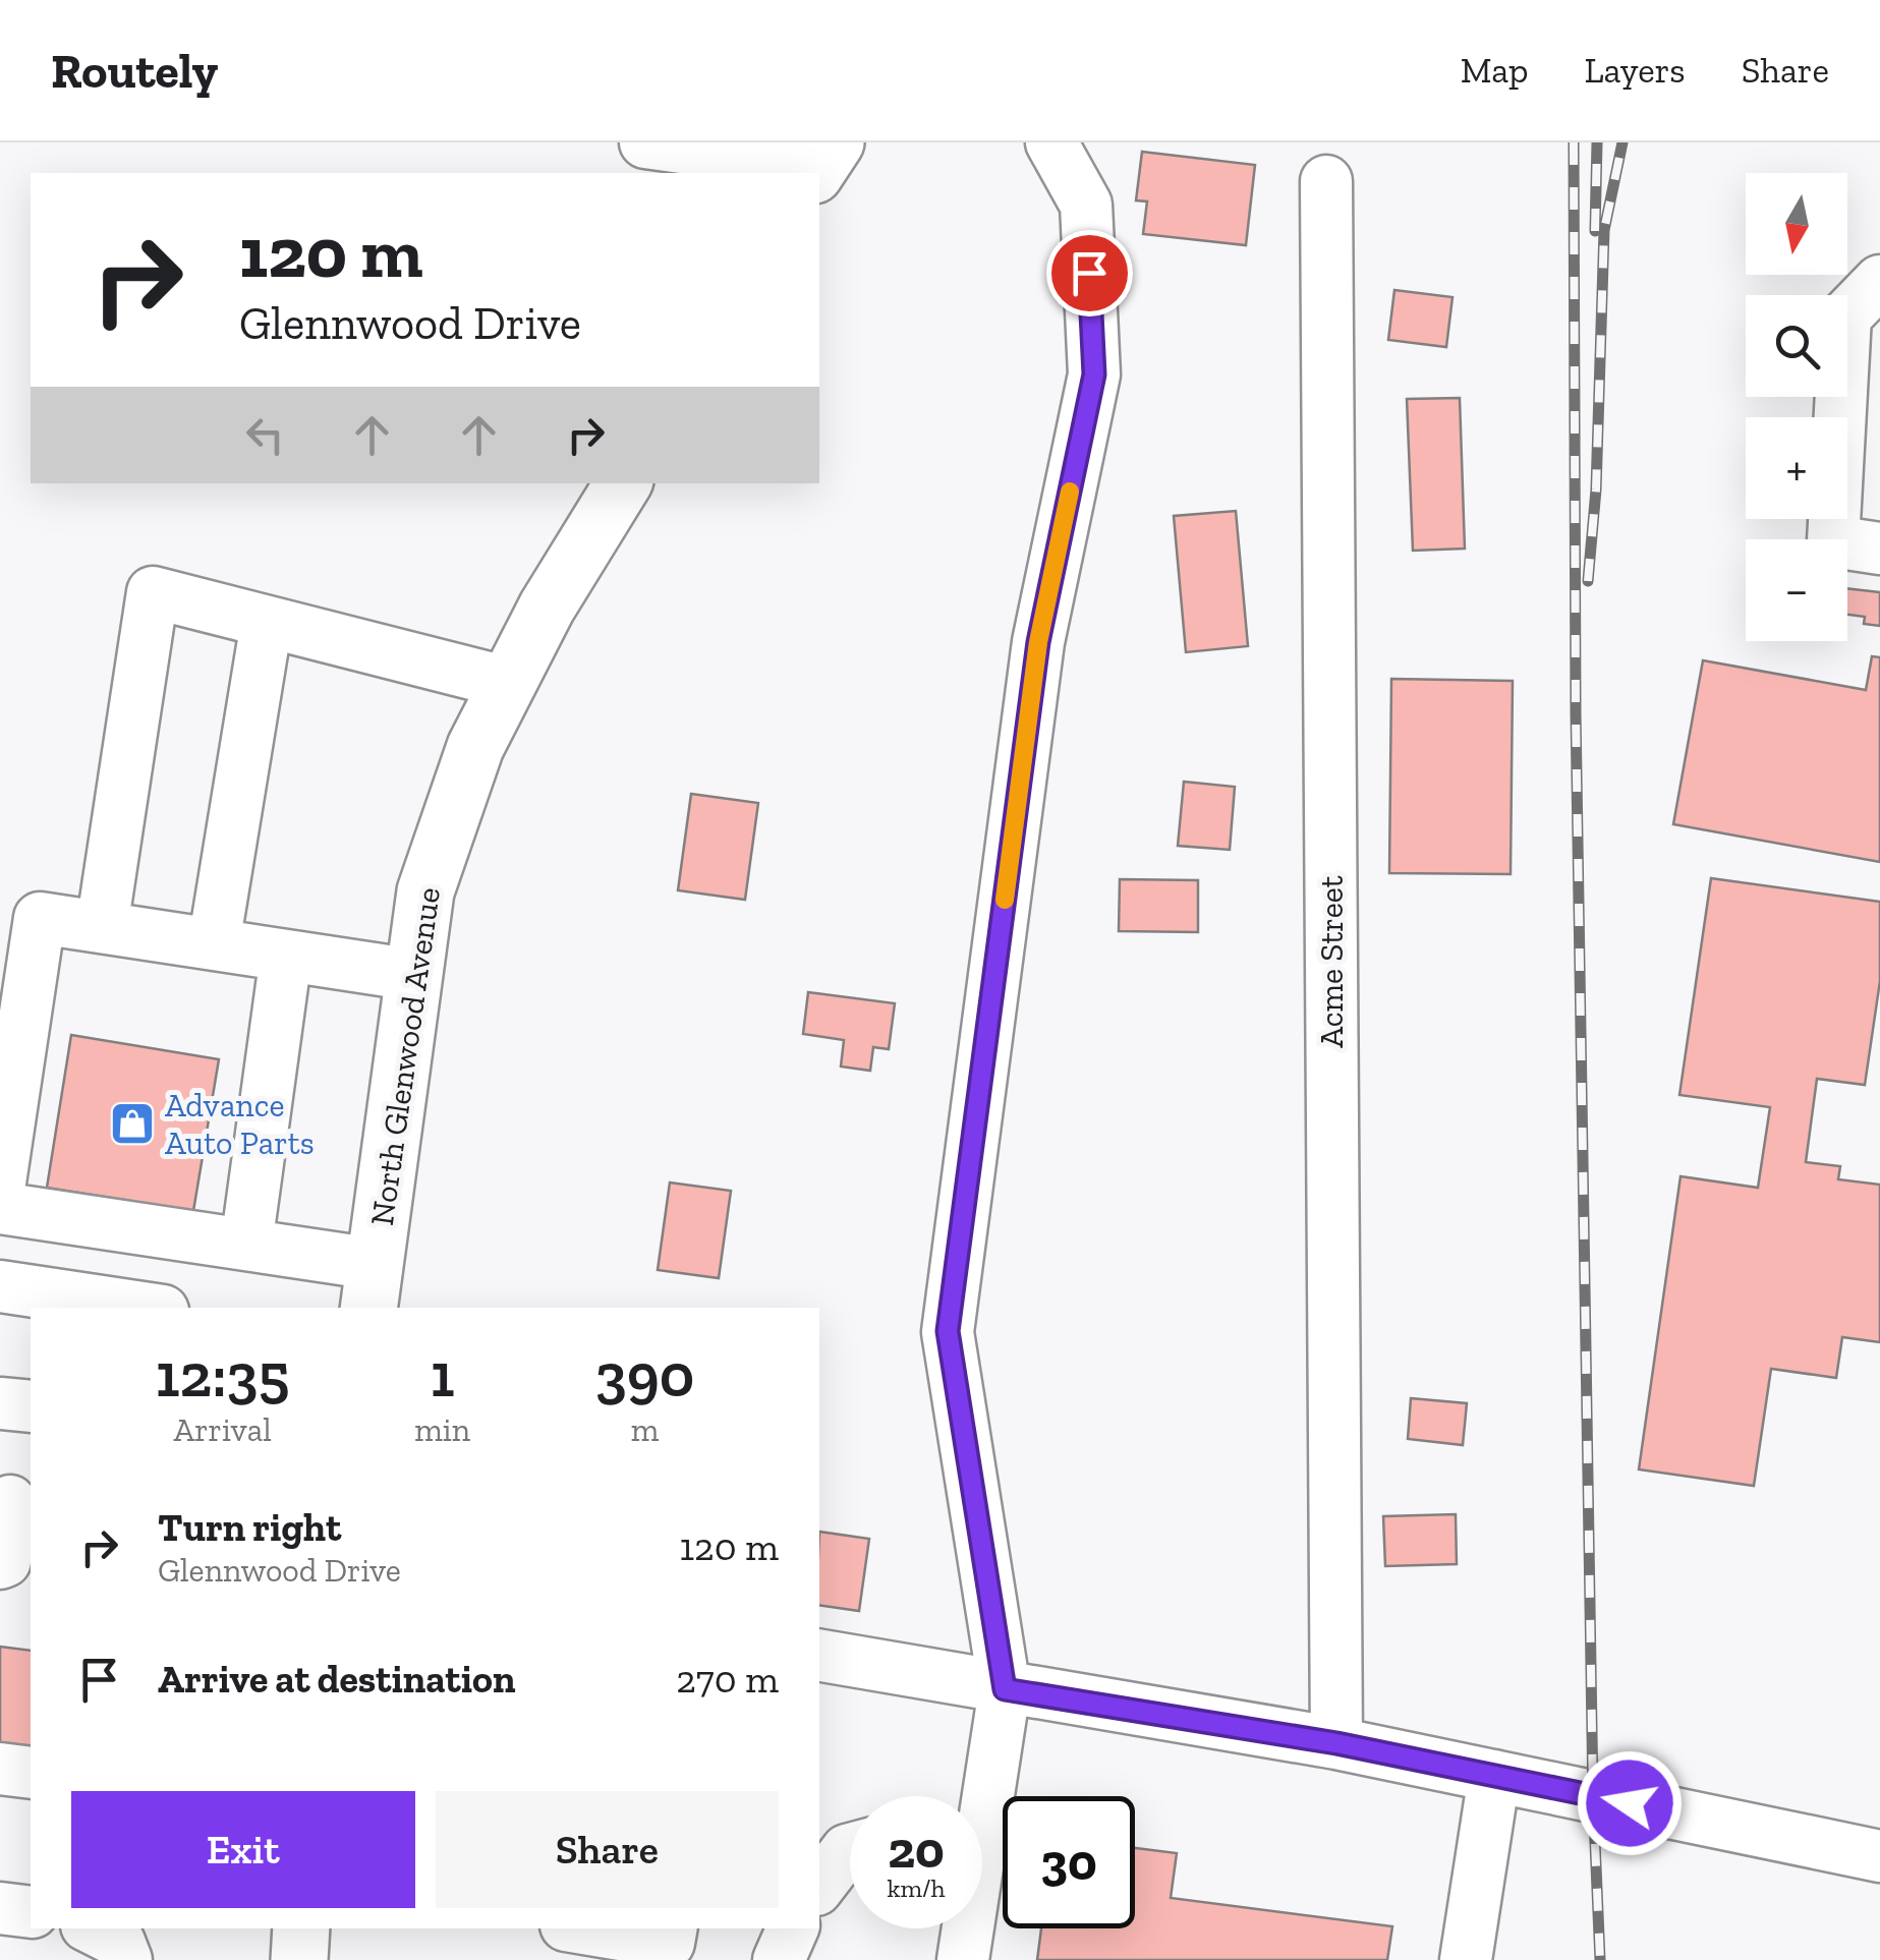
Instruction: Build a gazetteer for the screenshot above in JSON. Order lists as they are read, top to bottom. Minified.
{"streets":{"main road":["North Glenwood Avenue"],"street":["Acme Street"]},"places":{"shop":["Advance Auto Parts"]},"north":"bottom","page":{"header":"Routely","nav":["Map","Layers","Share"],"map_buttons":["+","−"],"turn":["120 m","Glennwood Drive"],"eta":["12:35","Arrival","1","min","390","m"],"list":[{"name":"Turn right","note":"Glennwood Drive","value":"120 m"},{"name":"Arrive at destination","value":"270 m"}],"buttons":["Exit","Share"],"speed":"20 km/h","limit":"30"}}
